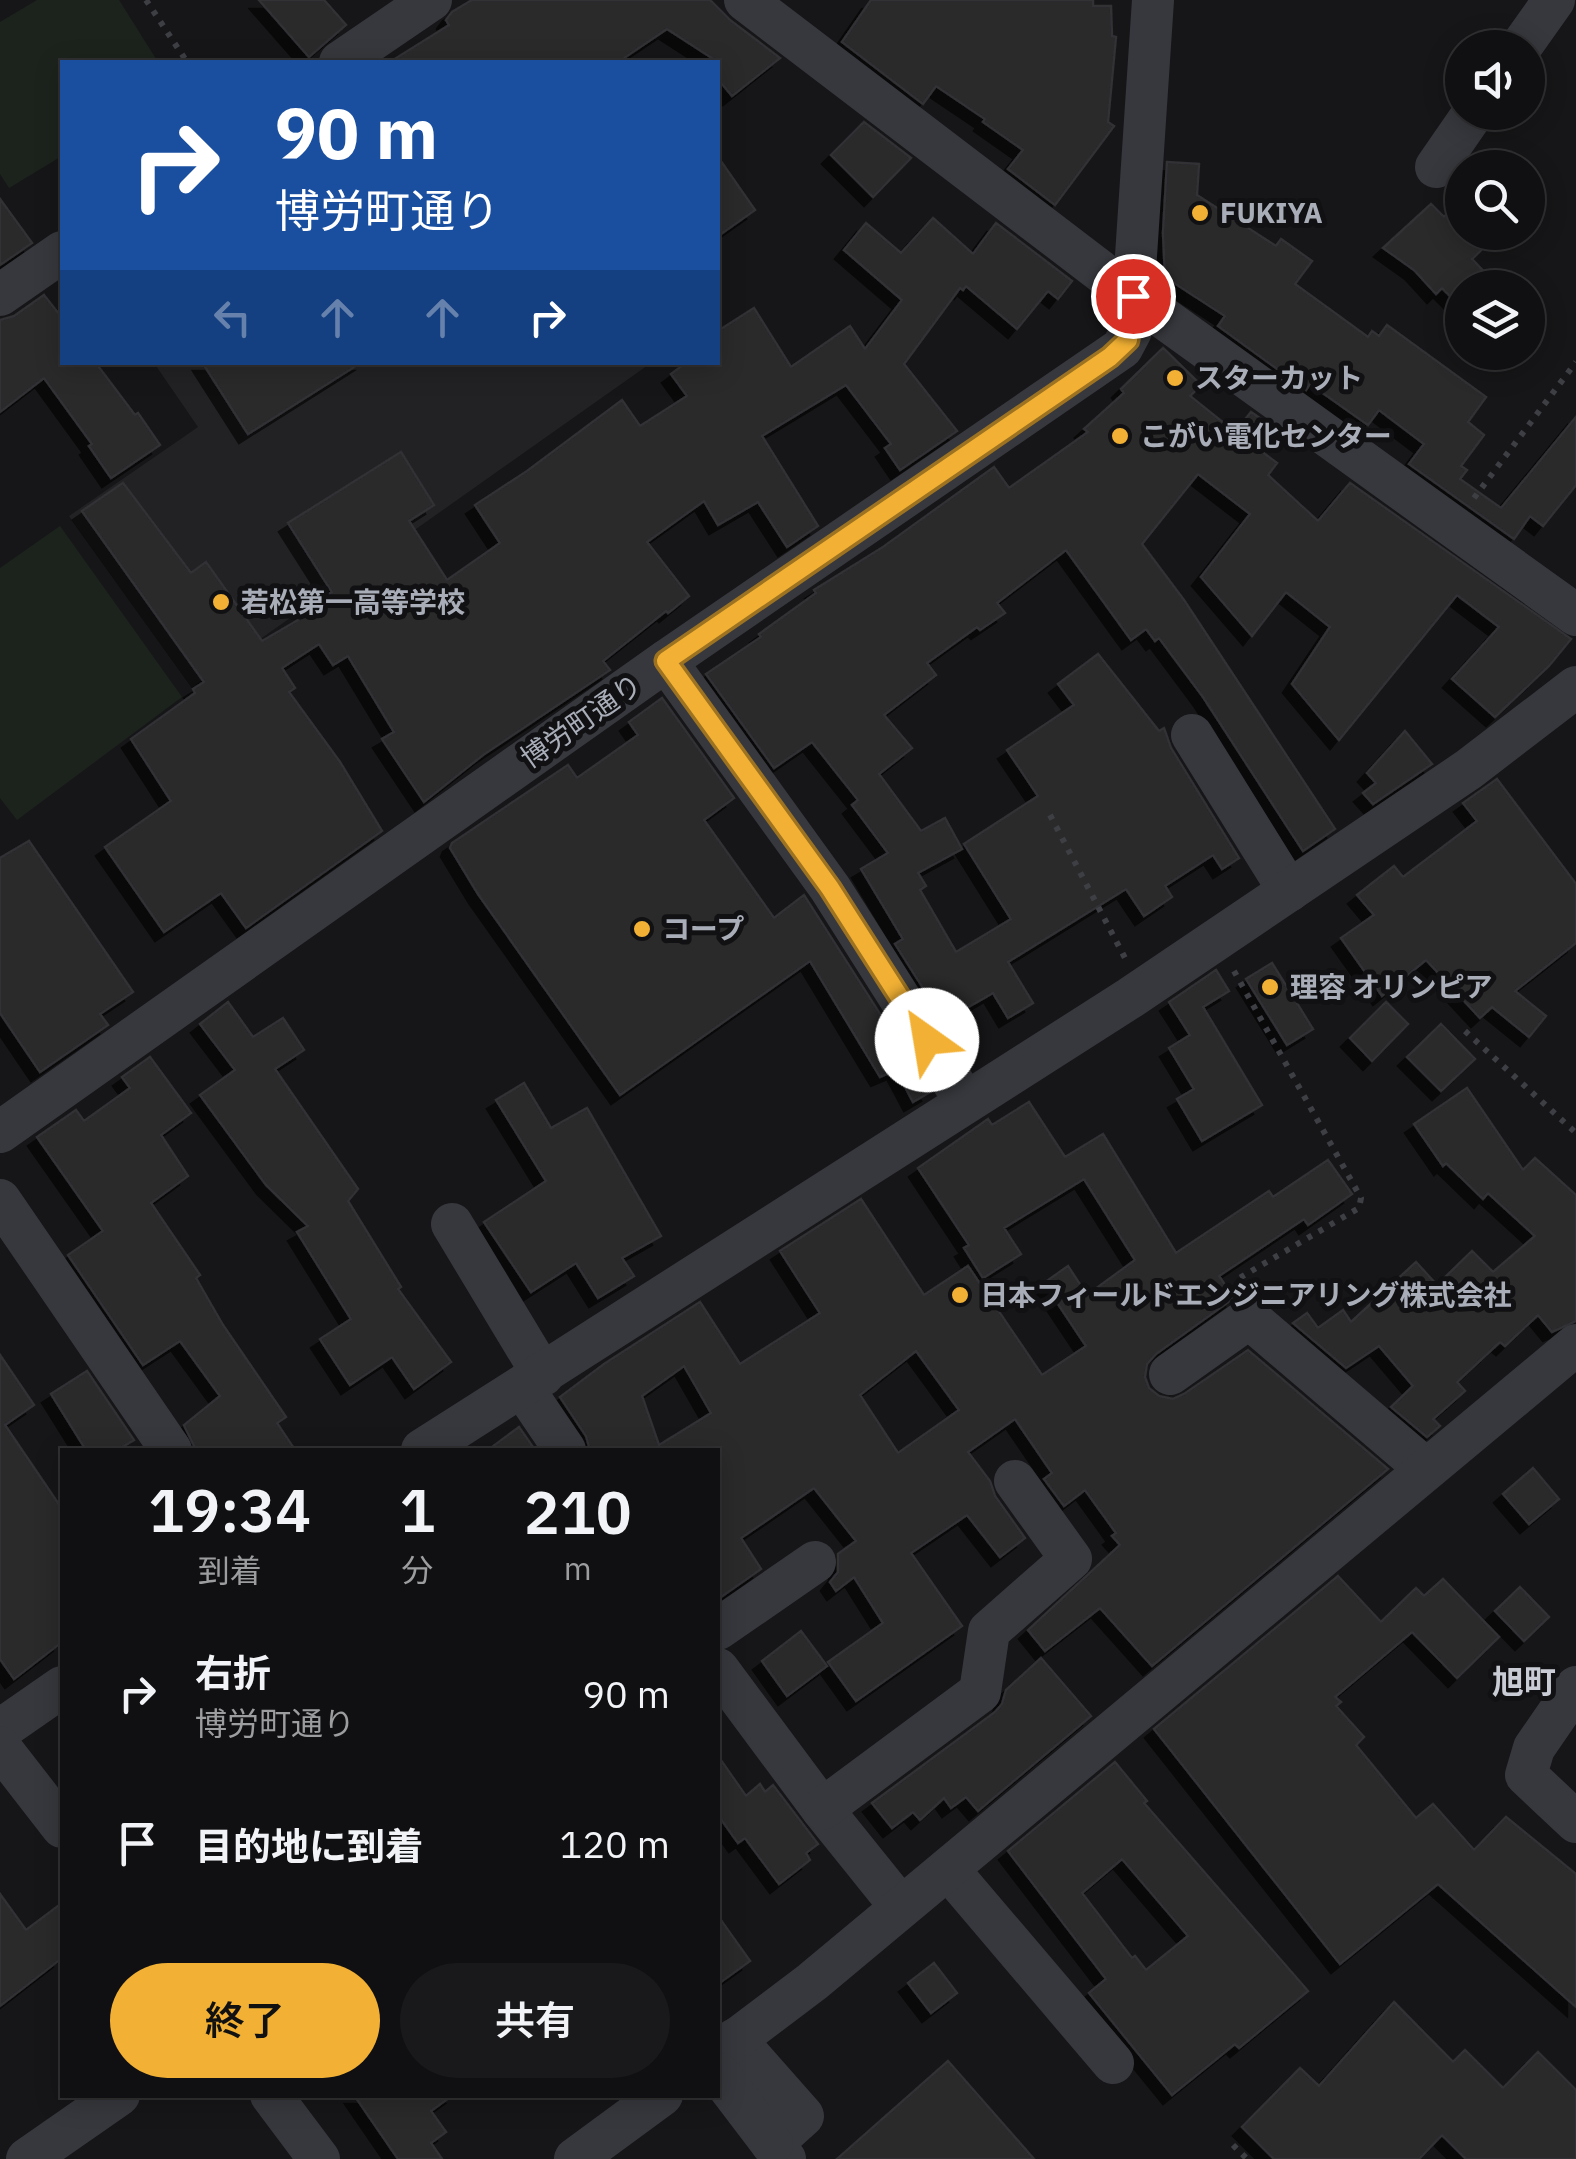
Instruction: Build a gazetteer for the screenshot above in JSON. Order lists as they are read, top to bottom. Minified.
{"streets":{"street":["博労町通り"]},"districts":["旭町"],"places":["FUKIYA","スターカット","こがい電化センター","若松第一高等学校","コープ","理容 オリンピア","日本フィールドエンジニアリング株式会社"],"page":{"turn":["90 m","博労町通り"],"eta":["19:34","到着","1","分","210","m"],"list":[{"name":"右折","note":"博労町通り","value":"90 m"},{"name":"目的地に到着","value":"120 m"}],"buttons":["終了","共有"]}}
